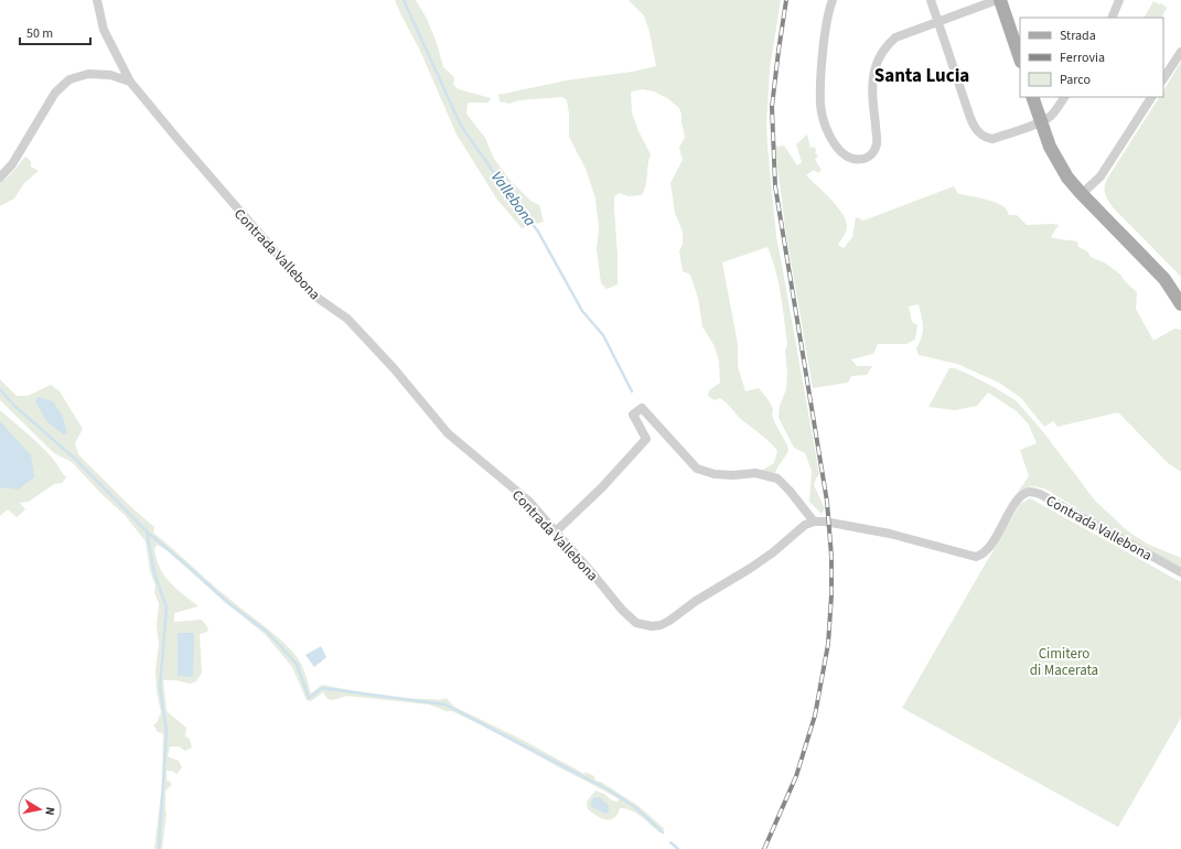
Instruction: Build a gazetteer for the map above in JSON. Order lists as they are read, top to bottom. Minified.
{"streets":{"street":["Contrada Vallebona"]},"districts":["Santa Lucia"],"water":["Vallebona"],"parks":["Cimitero di Macerata"],"legend":["Strada","Ferrovia","Parco"],"scale_bar":"50 m","north":"right"}
